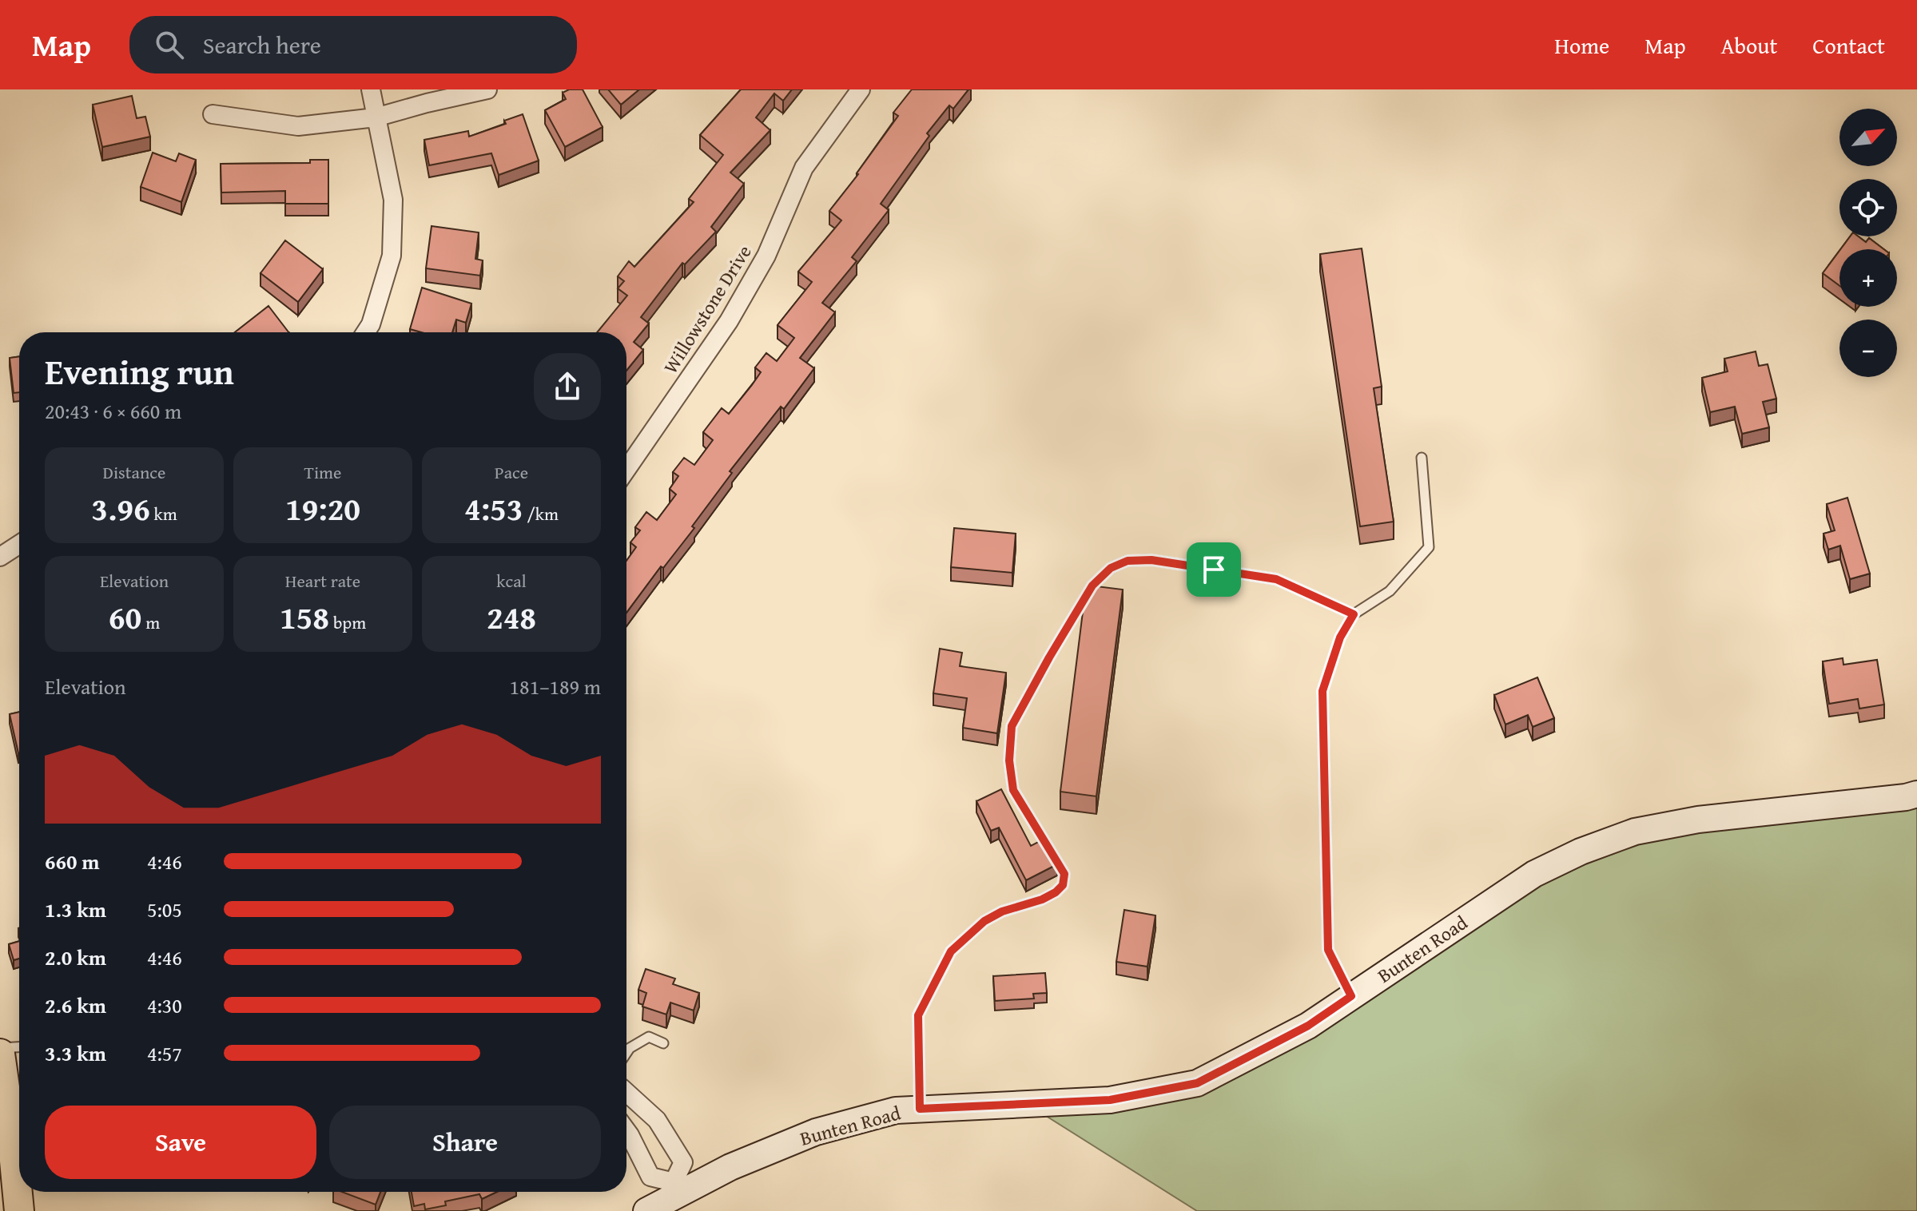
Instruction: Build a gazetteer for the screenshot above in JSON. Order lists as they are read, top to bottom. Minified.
{"streets":{"street":["Willowstone Drive","Bunten Road"]},"north":"top right","page":{"header":"Map","search":"Search here","nav":["Home","Map","About","Contact"],"map_buttons":["+","−"],"heading":["Evening run","20:43 · 6 × 660 m"],"stats":[["Distance","3.96 km"],["Time","19:20"],["Pace","4:53 /km"],["Elevation","60 m"],["Heart rate","158 bpm"],["kcal","248"]],"chart":["Elevation","181–189 m"],"list":[{"name":"660 m","note":"4:46"},{"name":"1.3 km","note":"5:05"},{"name":"2.0 km","note":"4:46"},{"name":"2.6 km","note":"4:30"},{"name":"3.3 km","note":"4:57"}],"buttons":["Save","Share"]}}
